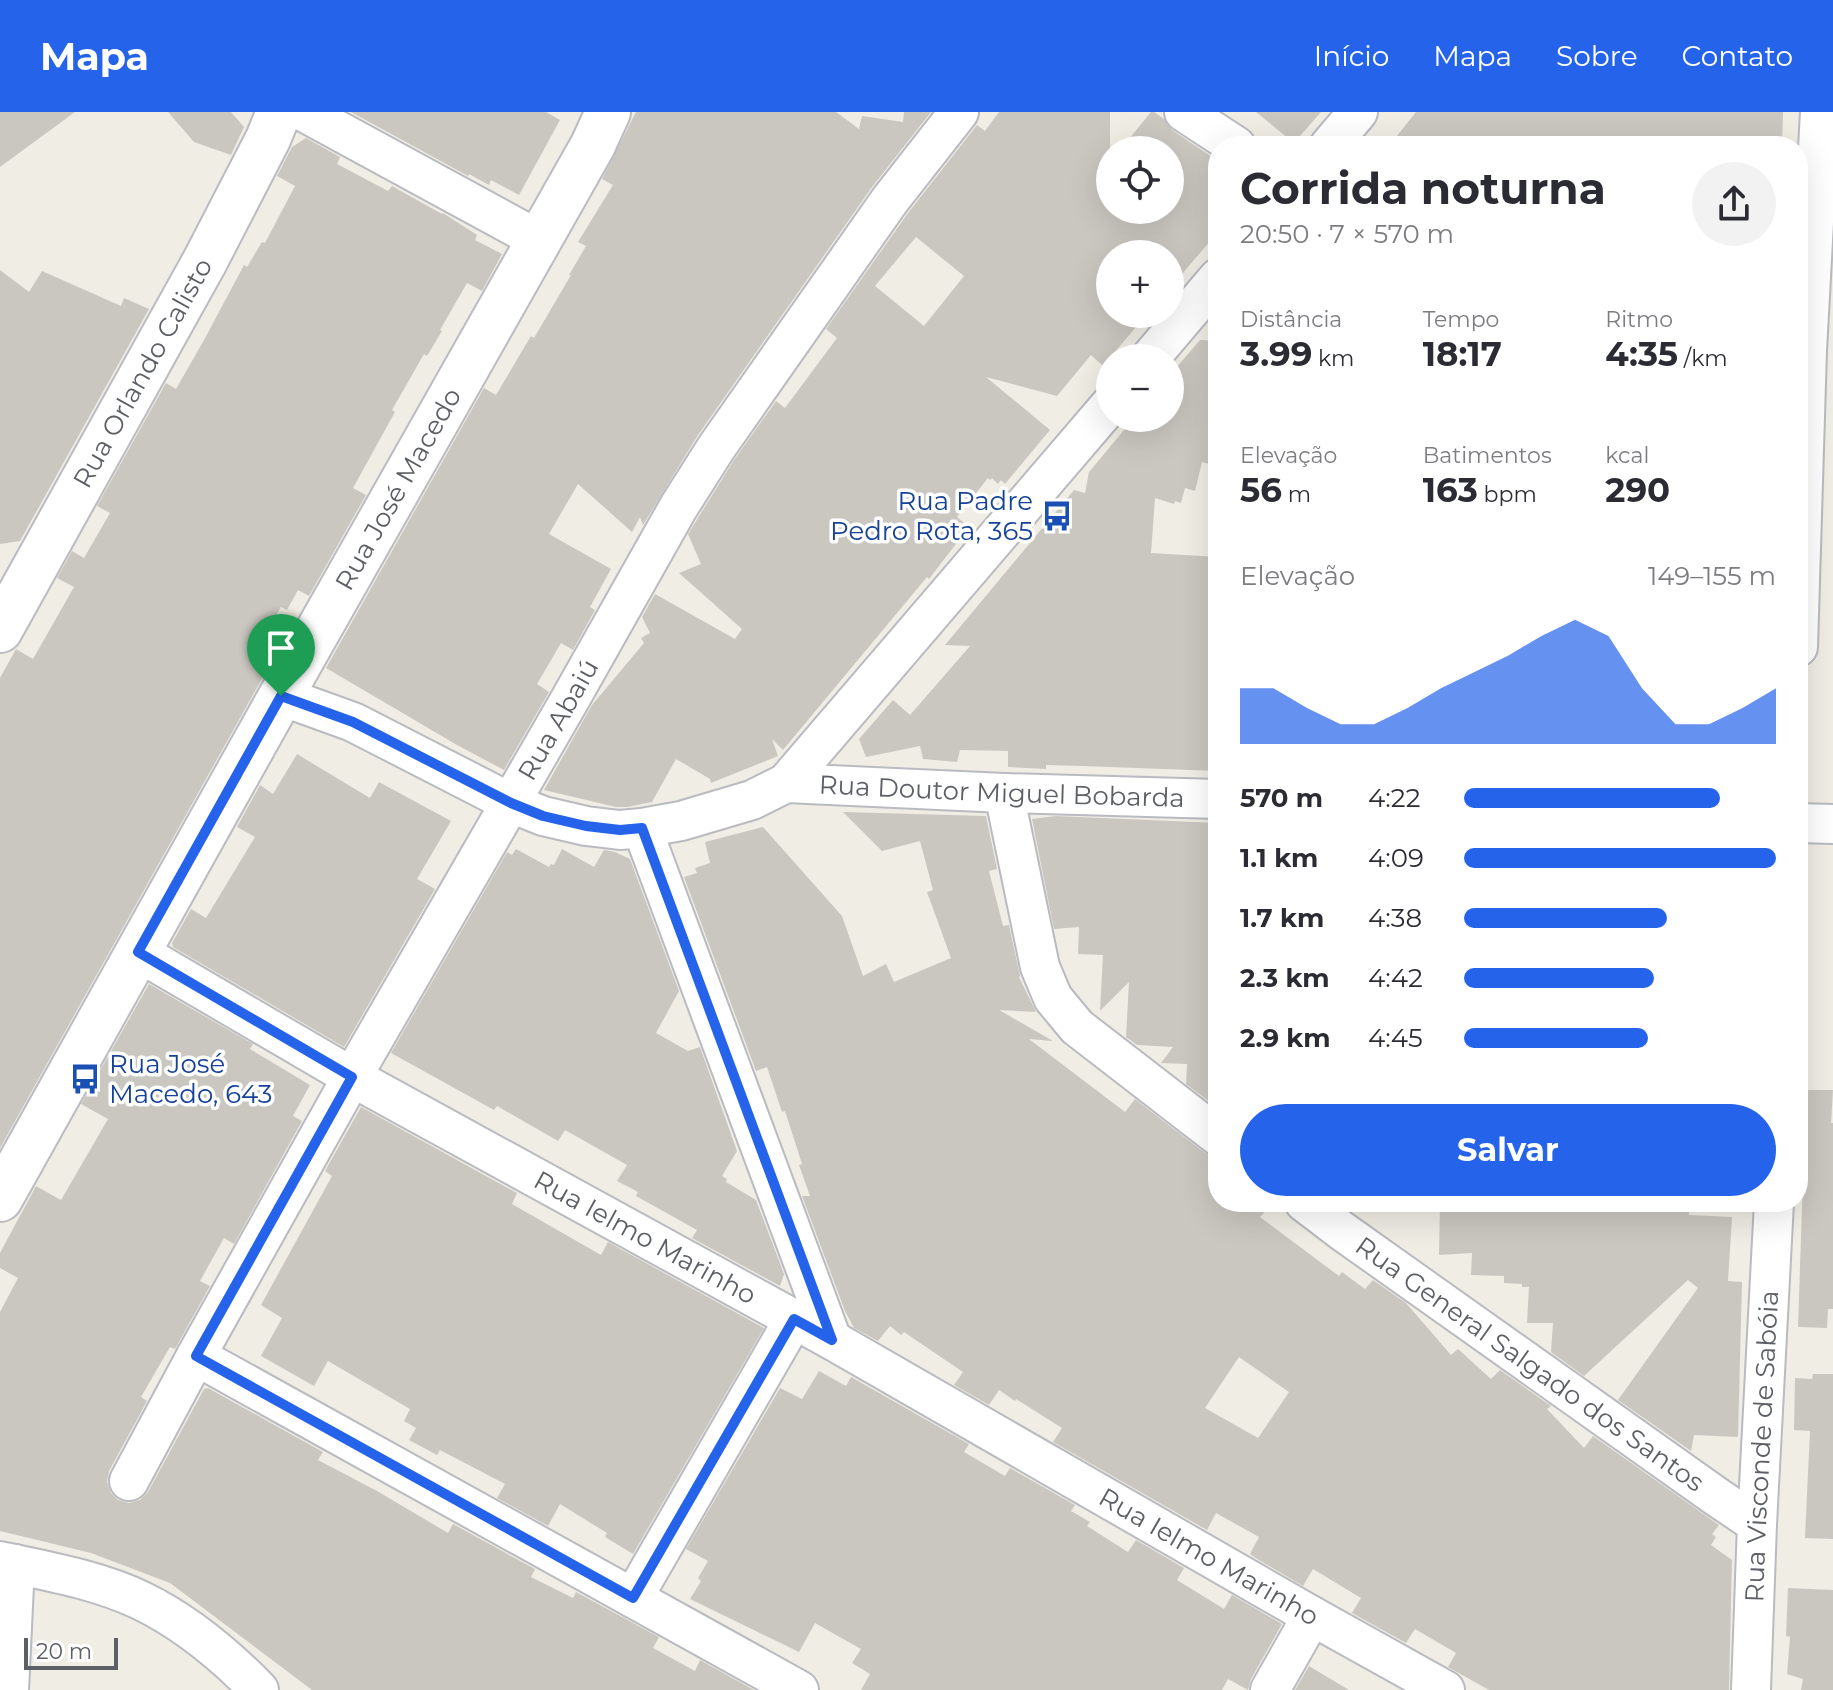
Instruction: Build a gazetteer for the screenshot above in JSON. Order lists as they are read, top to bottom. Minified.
{"streets":{"street":["Rua Orlando Calisto","Rua José Macedo","Rua Abaiú","Rua Doutor Miguel Bobarda","Rua Ielmo Marinho","Rua General Salgado dos Santos","Rua Visconde de Sabóia"]},"crossings":[["Rua José Macedo","Rua Ielmo Marinho"],["Rua Abaiú","Rua Ielmo Marinho"],["Rua General Salgado dos Santos","Rua Visconde de Sabóia"]],"places":{"bus stop":["Rua Padre Pedro Rota, 365","Rua José Macedo, 643"]},"scale_bar":"20 m","page":{"header":"Mapa","nav":["Início","Mapa","Sobre","Contato"],"map_buttons":["+","−"],"heading":["Corrida noturna","20:50 · 7 × 570 m"],"stats":[["Distância","3.99 km"],["Tempo","18:17"],["Ritmo","4:35 /km"],["Elevação","56 m"],["Batimentos","163 bpm"],["kcal","290"]],"chart":["Elevação","149–155 m"],"list":[{"name":"570 m","note":"4:22"},{"name":"1.1 km","note":"4:09"},{"name":"1.7 km","note":"4:38"},{"name":"2.3 km","note":"4:42"},{"name":"2.9 km","note":"4:45"}],"buttons":"Salvar","scale":"20 m"}}
